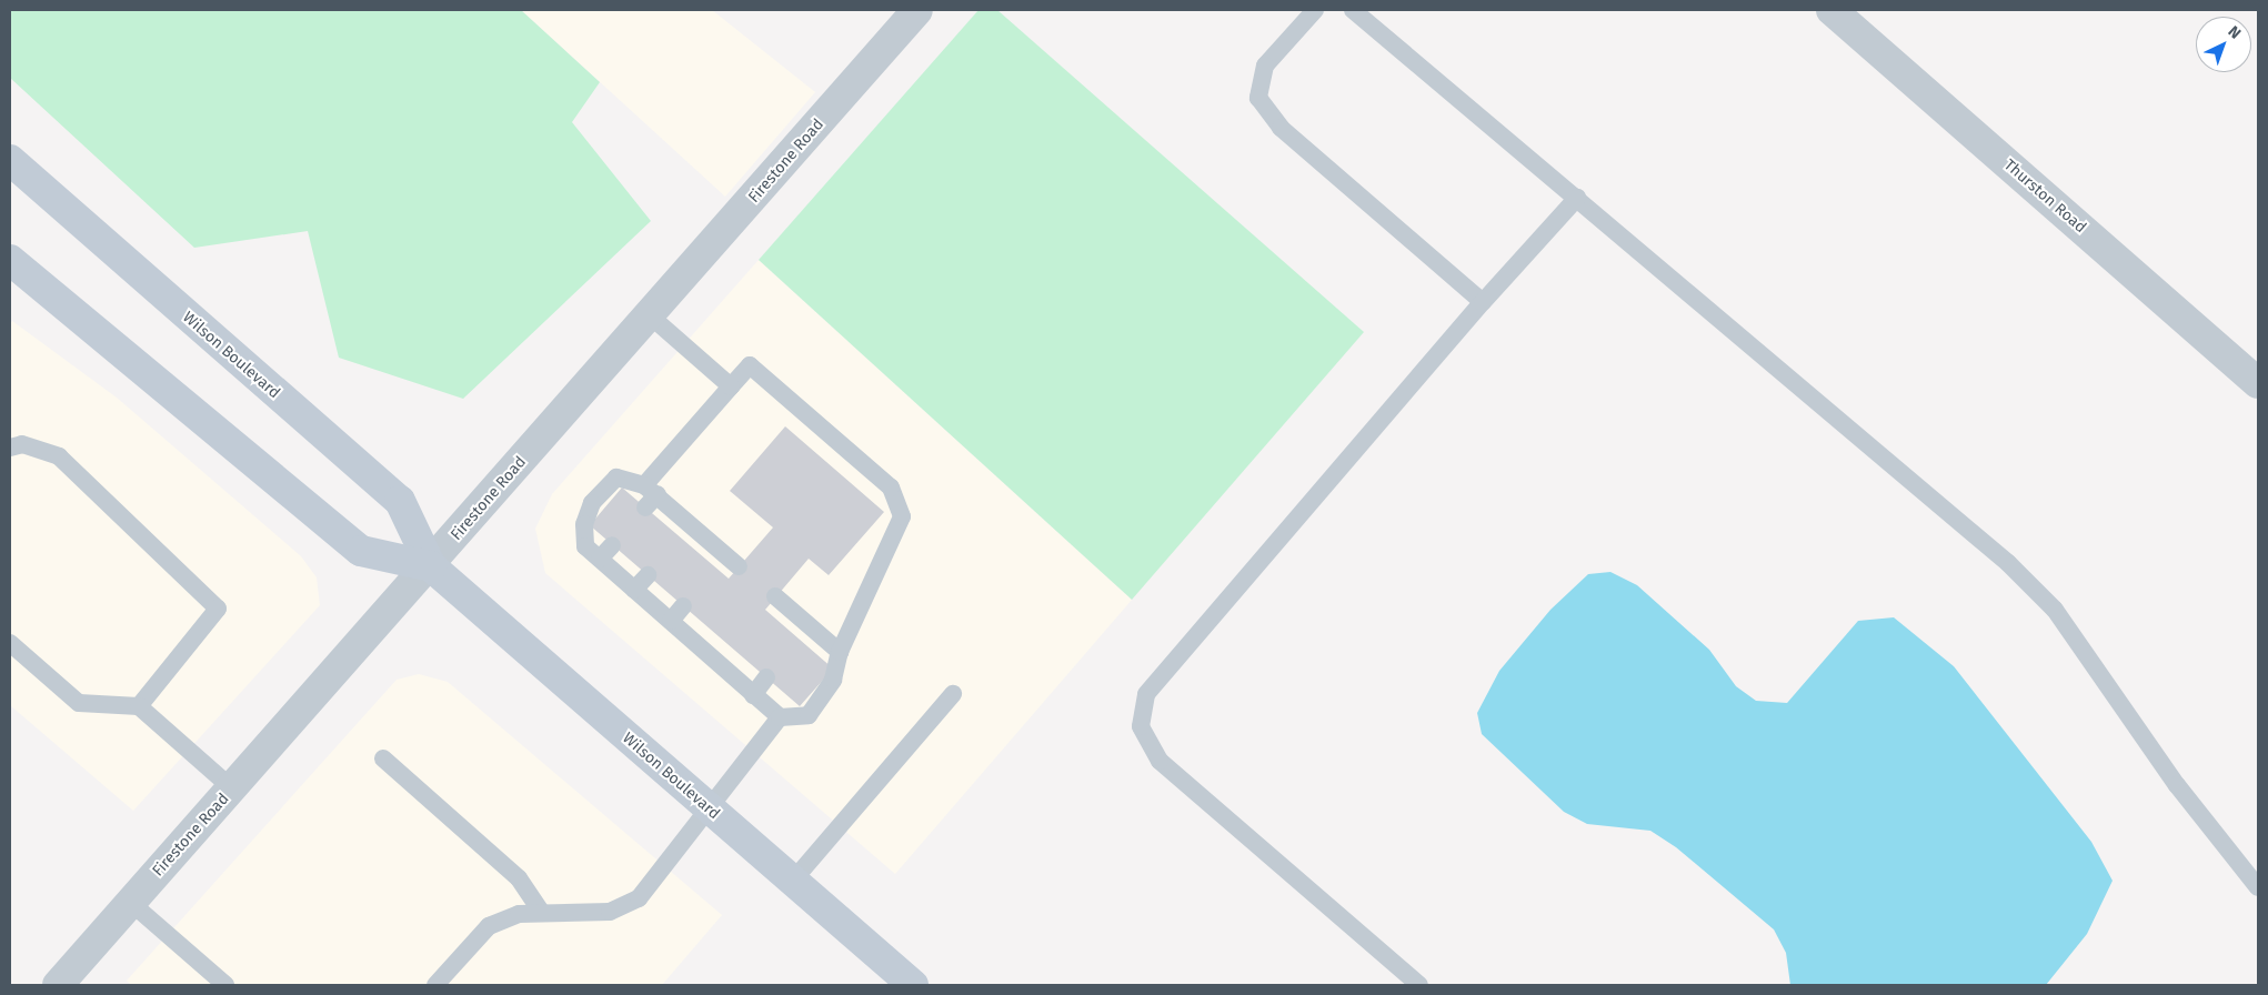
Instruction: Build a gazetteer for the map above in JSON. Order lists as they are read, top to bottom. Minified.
{"streets":{"main road":["Wilson Boulevard"],"street":["Firestone Road","Thurston Road"]},"crossings":[["Firestone Road","Wilson Boulevard"]],"north":"top right"}
